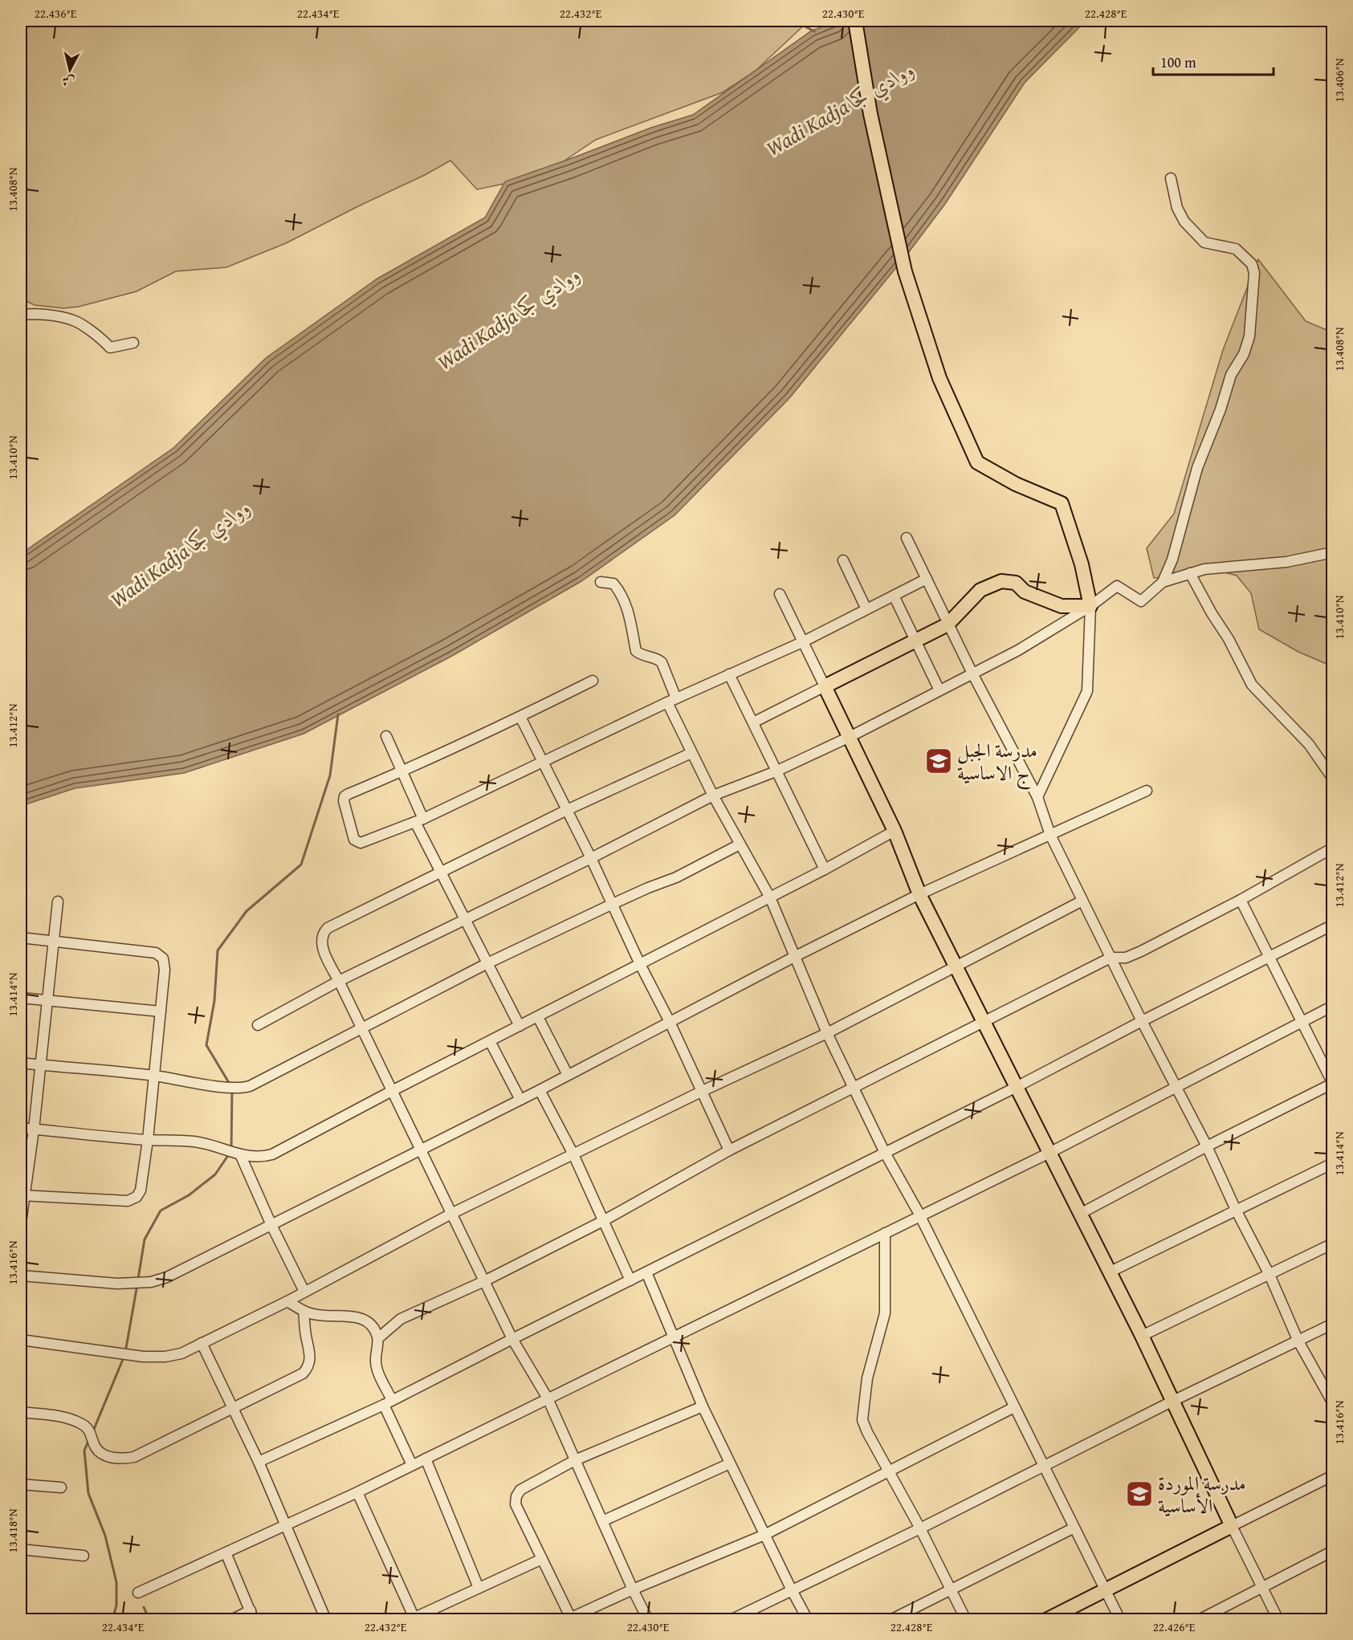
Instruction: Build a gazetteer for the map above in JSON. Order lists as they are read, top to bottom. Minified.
{"water":["Wadi Kadja ووادي كجا"],"places":{"school or university":["مدرسة الجبل ج الاساسية","مدرسة الموردة الأساسية"]},"scale_bar":"100 m","north":"bottom","coordinates":["22.436°E","22.434°E","22.432°E","22.430°E","22.428°E","13.406°N","13.408°N","13.410°N","13.412°N","13.414°N","13.416°N","13.418°N","22.426°E"]}
